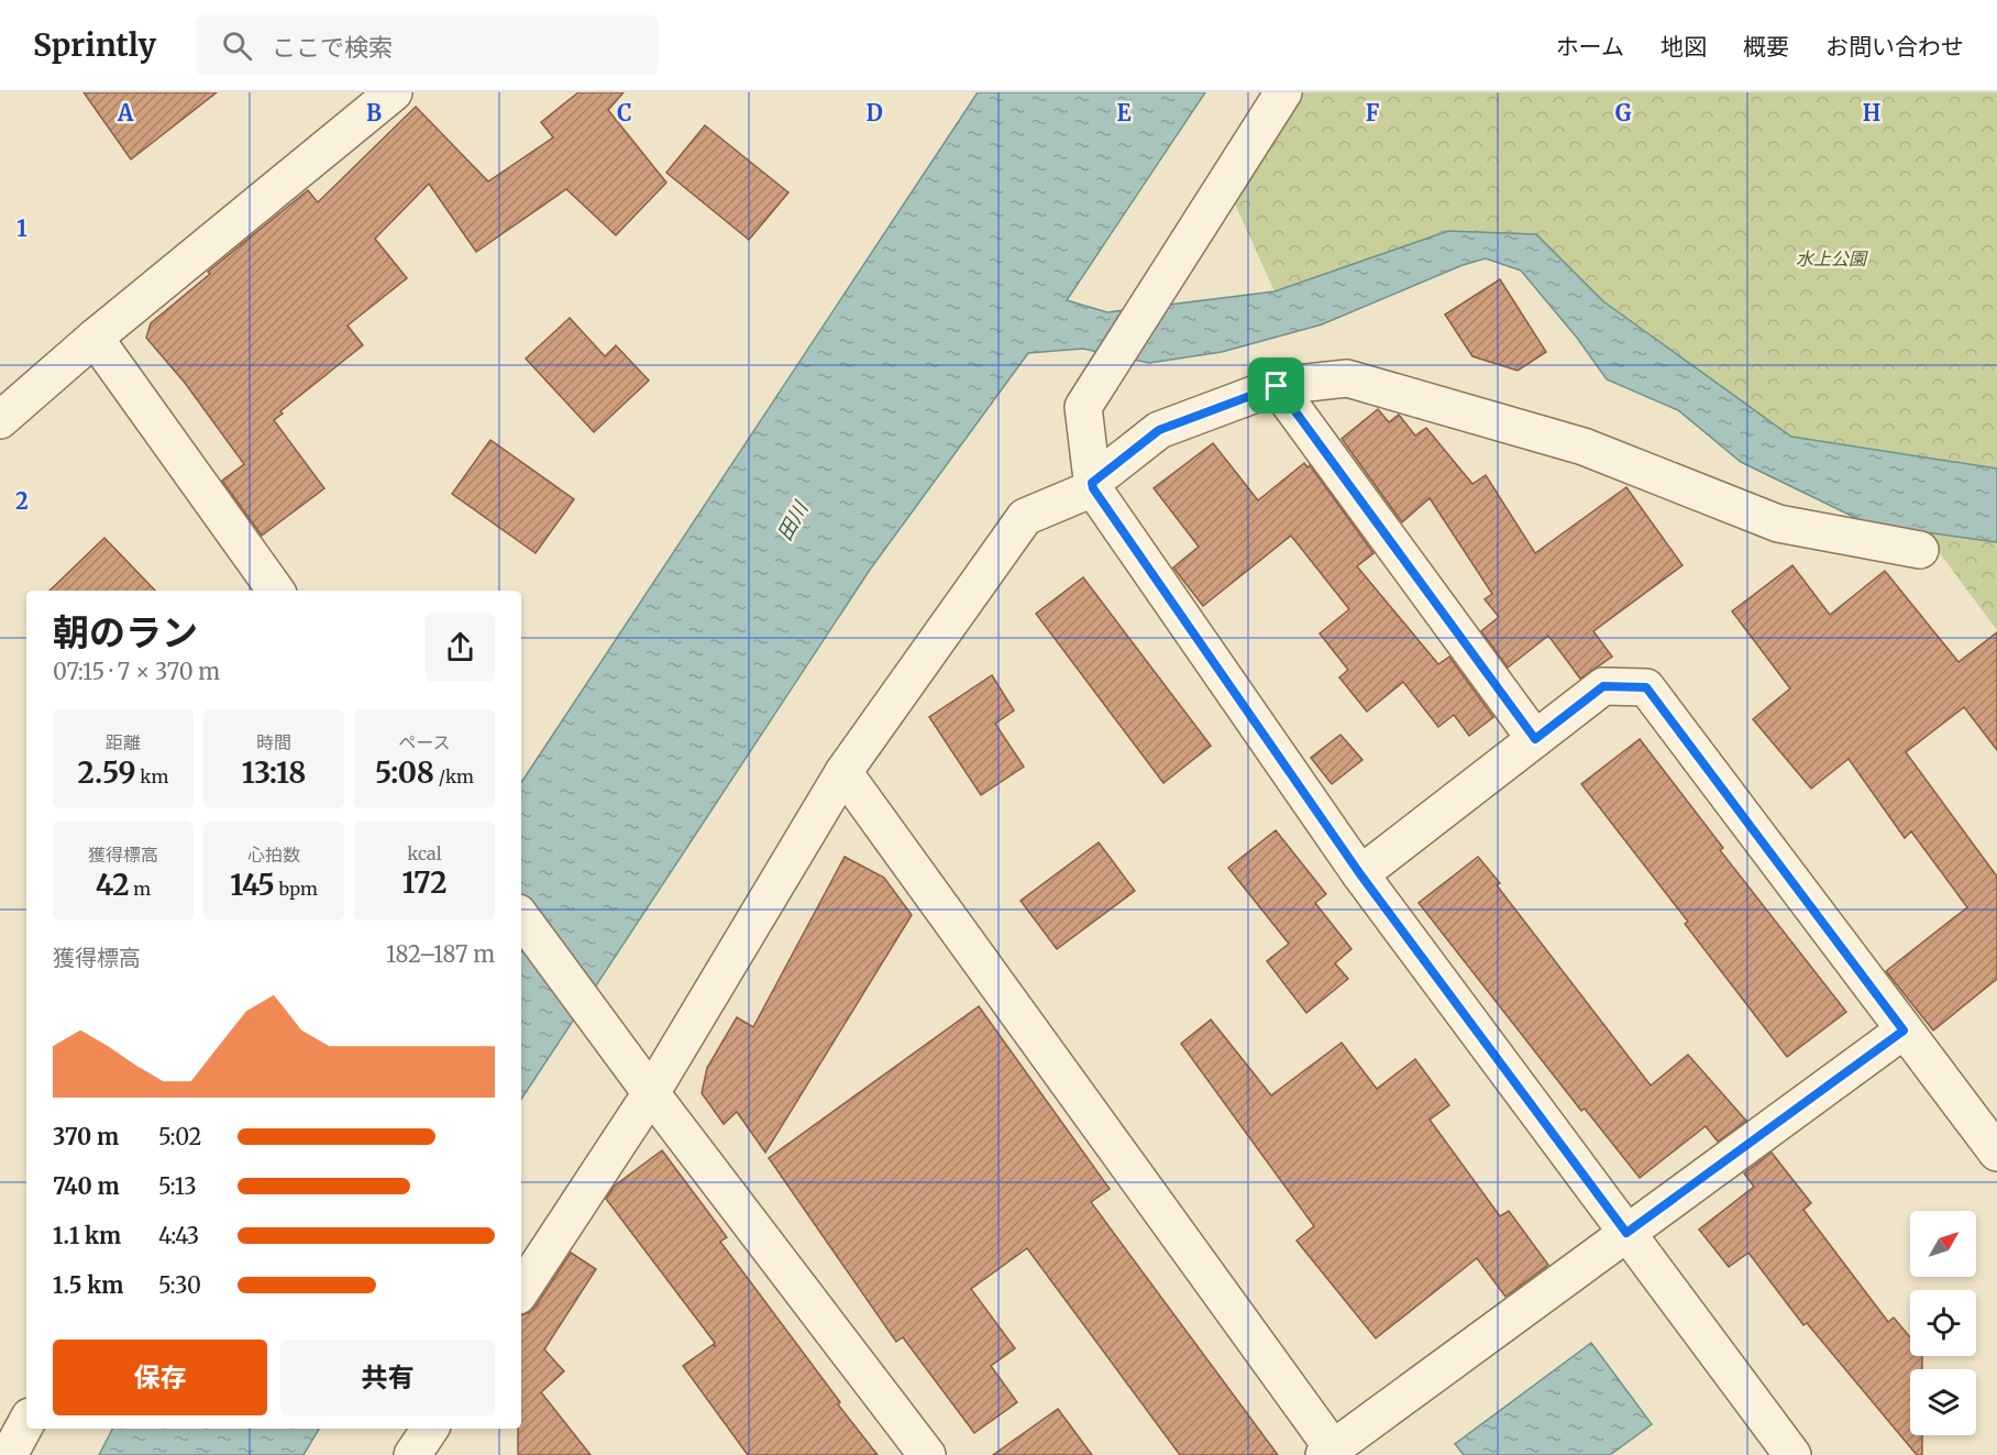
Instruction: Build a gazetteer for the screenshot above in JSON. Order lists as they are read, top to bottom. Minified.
{"water":["田川"],"parks":["水上公園"],"north":"top right","page":{"header":"Sprintly","search":"ここで検索","nav":["ホーム","地図","概要","お問い合わせ"],"heading":["朝のラン","07:15 · 7 × 370 m"],"stats":[["距離","2.59 km"],["時間","13:18"],["ペース","5:08 /km"],["獲得標高","42 m"],["心拍数","145 bpm"],["kcal","172"]],"chart":["獲得標高","182–187 m"],"list":[{"name":"370 m","note":"5:02"},{"name":"740 m","note":"5:13"},{"name":"1.1 km","note":"4:43"},{"name":"1.5 km","note":"5:30"}],"buttons":["保存","共有"]},"grid":{"columns":["A","B","C","D","E","F","G","H"],"rows":["1","2"]}}
